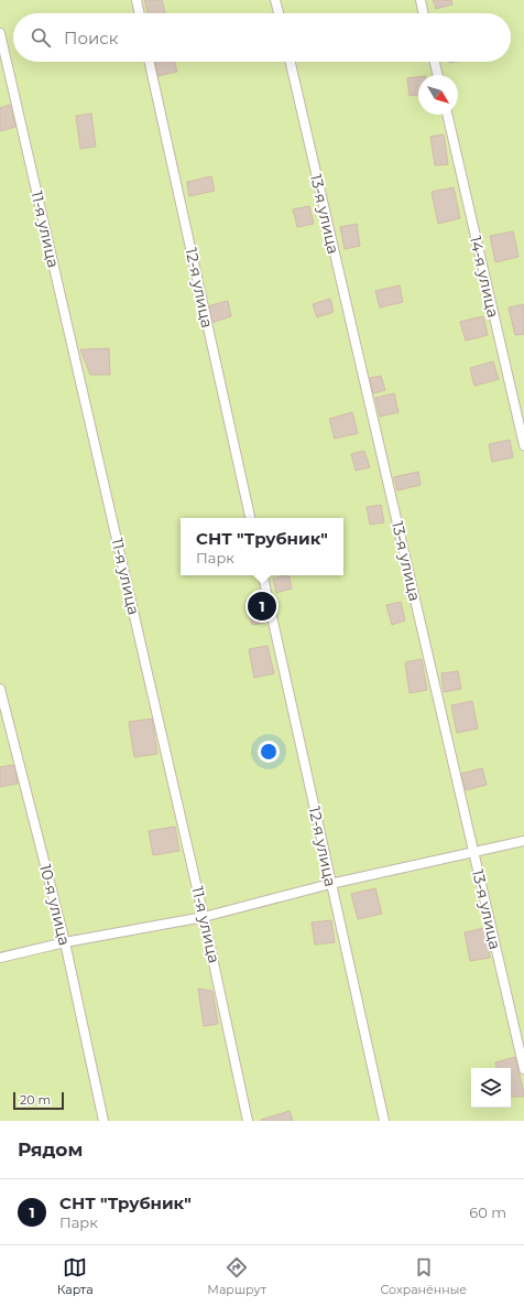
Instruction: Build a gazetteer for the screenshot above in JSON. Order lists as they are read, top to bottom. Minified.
{"streets":{"lane":["13-я улица","11-я улица","14-я улица","12-я улица","10-я улица"]},"scale_bar":"20 m","north":"bottom right","page":{"search":"Поиск","popup":["СНТ \"Трубник\"","Парк"],"pins":"1","scale":"20 m","heading":"Рядом","list":[{"mark":"1","name":"СНТ \"Трубник\"","note":"Парк","value":"60 m"}],"nav":["Карта","Маршрут","Сохранённые"]}}
